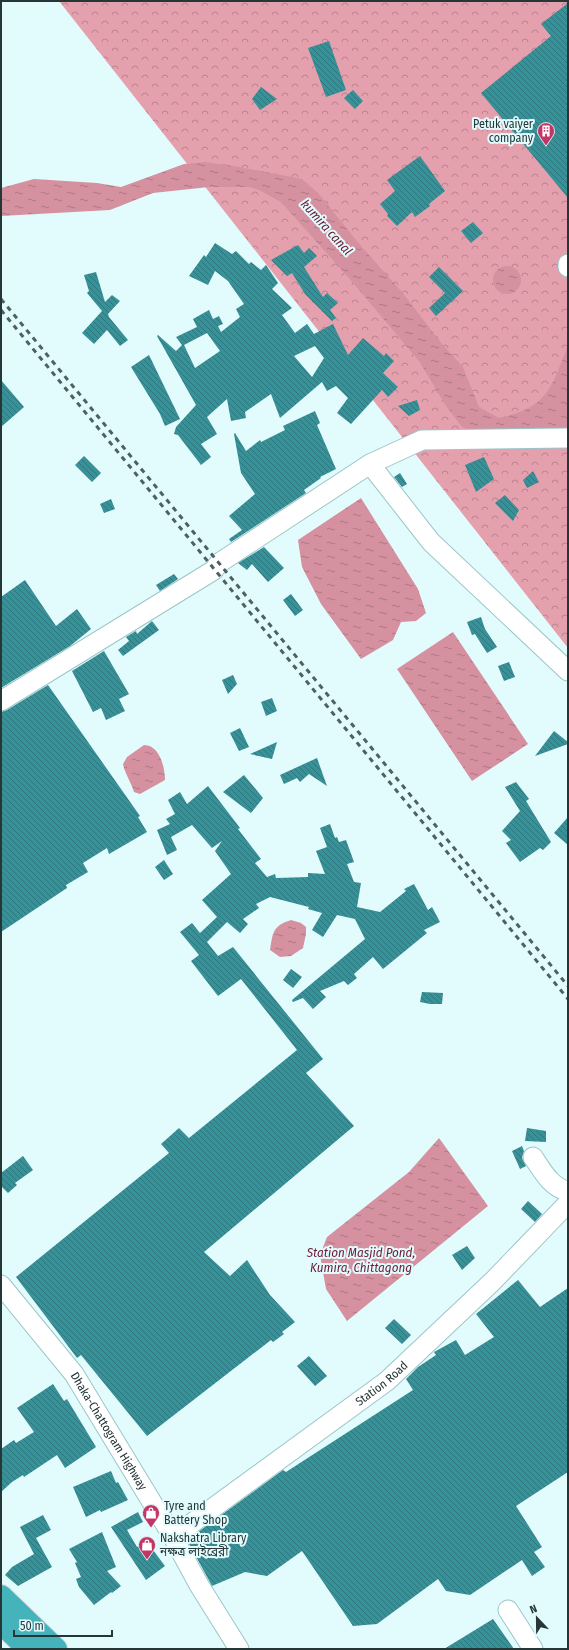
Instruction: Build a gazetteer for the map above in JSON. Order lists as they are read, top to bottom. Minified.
{"streets":{"street":["Station Road","Dhaka-Chattogram Highway"]},"crossings":[["Station Road","Dhaka-Chattogram Highway"]],"water":["kumira canal","Station Masjid Pond, Kumira, Chittagong"],"places":{"building":["Petuk vaiyer company"],"shop":["Tyre and Battery Shop","Nakshatra Library নক্ষত্র লাইব্রেরী"]},"scale_bar":"50 m","north":"top"}
